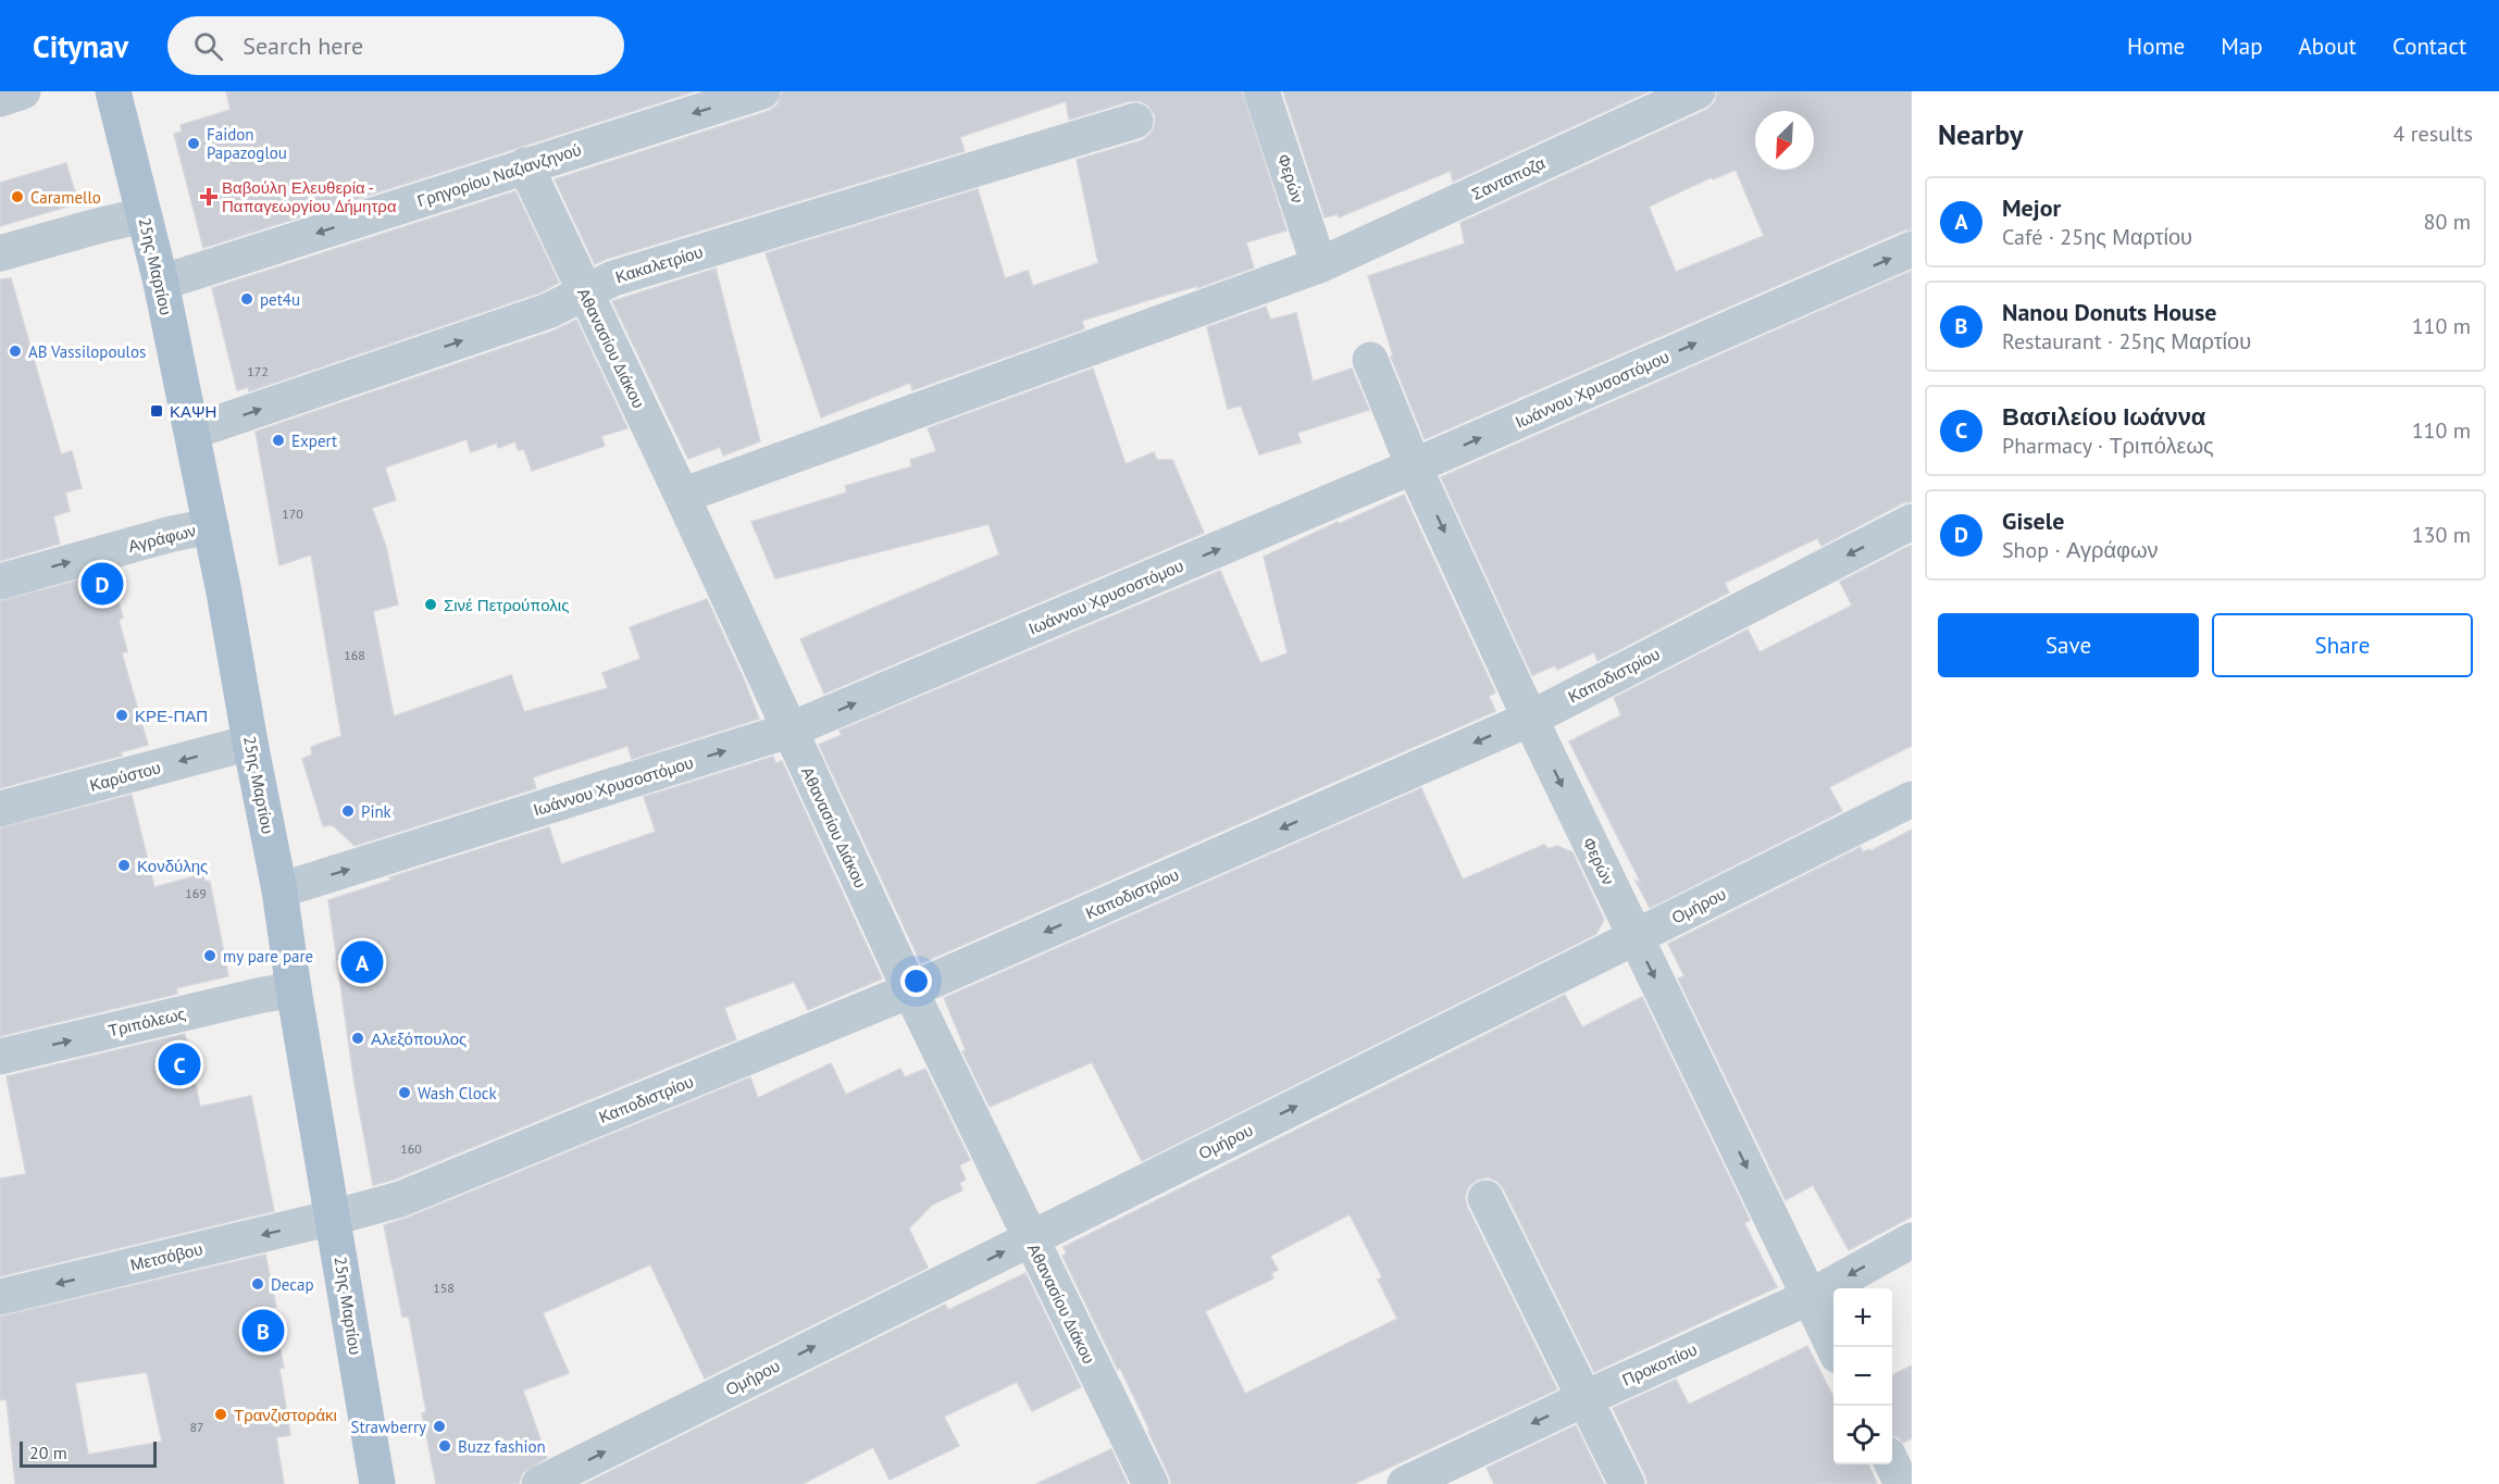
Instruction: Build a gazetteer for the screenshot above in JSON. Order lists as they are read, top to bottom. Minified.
{"streets":{"main road":["25ης Μαρτίου"],"street":["Γρηγορίου Ναζιανζηνού","Φερών","Σανταποζα","Κακαλετρίου","Αθανασίου Διάκου","Ιωάννου Χρυσοστόμου","Αγράφων","Καποδιστρίου","Καρύστου","Ομήρου","Τριπόλεως","Μετσόβου","Προκοπίου"]},"crossings":[["Γρηγορίου Ναζιανζηνού","25ης Μαρτίου"],["Γρηγορίου Ναζιανζηνού","Αθανασίου Διάκου"],["Φερών","Σανταποζα"],["Φερών","Ιωάννου Χρυσοστόμου"],["Φερών","Καποδιστρίου"],["Φερών","Ομήρου"],["Φερών","Προκοπίου"],["Σανταποζα","Αθανασίου Διάκου"],["Κακαλετρίου","25ης Μαρτίου"],["Κακαλετρίου","Αθανασίου Διάκου"],["25ης Μαρτίου","Ιωάννου Χρυσοστόμου"],["25ης Μαρτίου","Αγράφων"],["25ης Μαρτίου","Καποδιστρίου"],["25ης Μαρτίου","Καρύστου"],["25ης Μαρτίου","Τριπόλεως"],["25ης Μαρτίου","Μετσόβου"],["Αθανασίου Διάκου","Ιωάννου Χρυσοστόμου"],["Αθανασίου Διάκου","Καποδιστρίου"],["Αθανασίου Διάκου","Ομήρου"],["Καποδιστρίου","Μετσόβου"]],"one_way":["Γρηγορίου Ναζιανζηνού","Φερών","Κακαλετρίου","Ιωάννου Χρυσοστόμου","Καποδιστρίου","Καρύστου","Ομήρου","Τριπόλεως","Μετσόβου","Προκοπίου"],"places":{"other":["Faidon Papazoglou","Caramello","pet4u","AB Vassilopoulos","Expert","Σινέ Πετρούπολις","ΚΡΕ-ΠΑΠ","Pink","Κονδύλης","my pare pare","Αλεξόπουλος","Wash Clock","Decap","Τρανζιστοράκι","Strawberry","Buzz fashion"],"health":["Βαβούλη Ελευθερία - Παπαγεωργίου Δήμητρα"],"transit":["ΚΑΨΗ"]},"house_numbers":["172","170","168","169","160","158","87"],"scale_bar":"20 m","north":"bottom left","page":{"header":"Citynav","search":"Search here","nav":["Home","Map","About","Contact"],"heading":["Nearby","4 results"],"list":[{"mark":"A","name":"Mejor","note":"Café · 25ης Μαρτίου","value":"80 m"},{"mark":"B","name":"Nanou Donuts House","note":"Restaurant · 25ης Μαρτίου","value":"110 m"},{"mark":"C","name":"Βασιλείου Ιωάννα","note":"Pharmacy · Τριπόλεως","value":"110 m"},{"mark":"D","name":"Gisele","note":"Shop · Αγράφων","value":"130 m"}],"pins":["D","A","C","B"],"buttons":["Save","Share"],"map_buttons":["+","−"],"scale":"20 m"}}
